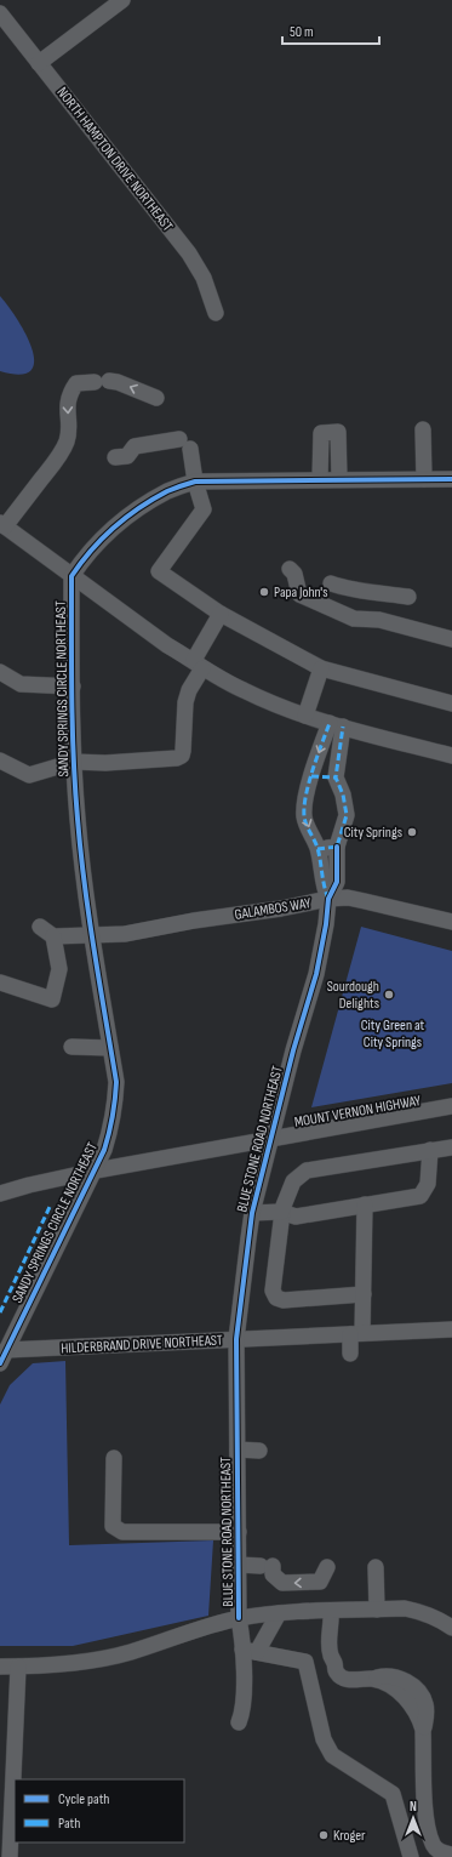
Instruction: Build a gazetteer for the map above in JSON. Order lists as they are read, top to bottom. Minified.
{"streets":{"street":["NORTH HAMPTON DRIVE NORTHEAST","SANDY SPRINGS CIRCLE NORTHEAST","GALAMBOS WAY","MOUNT VERNON HIGHWAY","BLUE STONE ROAD NORTHEAST","HILDERBRAND DRIVE NORTHEAST"]},"crossings":[["SANDY SPRINGS CIRCLE NORTHEAST","GALAMBOS WAY"],["SANDY SPRINGS CIRCLE NORTHEAST","MOUNT VERNON HIGHWAY"],["SANDY SPRINGS CIRCLE NORTHEAST","HILDERBRAND DRIVE NORTHEAST"],["GALAMBOS WAY","BLUE STONE ROAD NORTHEAST"],["MOUNT VERNON HIGHWAY","BLUE STONE ROAD NORTHEAST"],["BLUE STONE ROAD NORTHEAST","HILDERBRAND DRIVE NORTHEAST"]],"parks":["City Green at City Springs"],"places":["Papa John's","City Springs","Sourdough Delights","Kroger"],"legend":["Cycle path","Path"],"scale_bar":"50 m","north":"top"}
